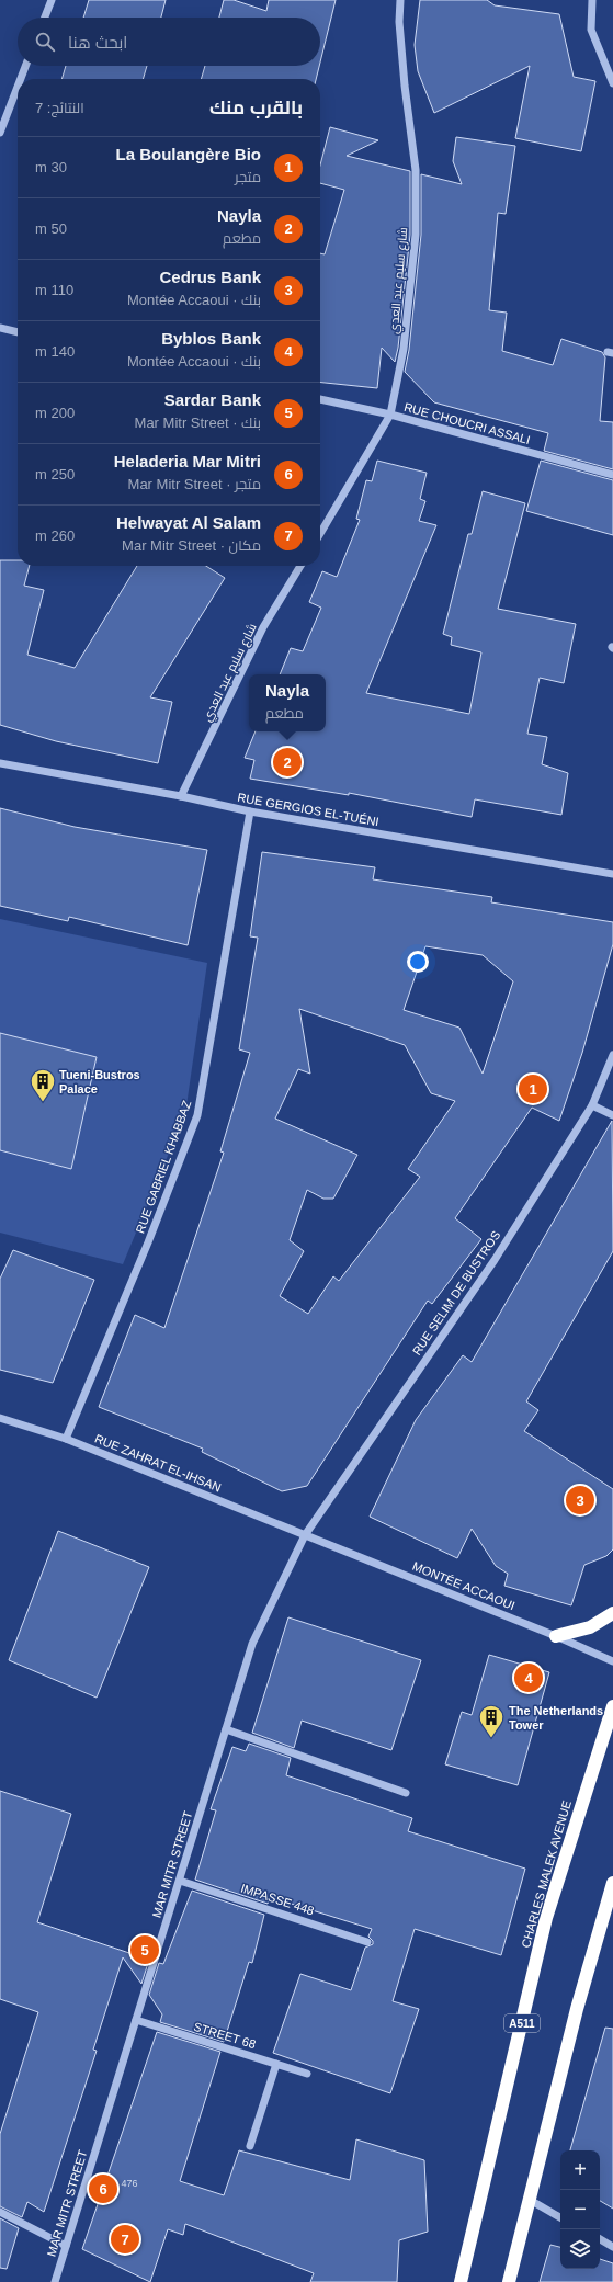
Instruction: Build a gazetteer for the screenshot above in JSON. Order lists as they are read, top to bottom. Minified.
{"streets":{"highway":["CHARLES MALEK AVENUE","A511"],"street":["شارع سليم عبد العدي","RUE CHOUCRI ASSALI","RUE GERGIOS EL-TUÉNI","RUE GABRIEL KHABBAZ","RUE SELIM DE BUSTROS","RUE ZAHRAT EL-IHSAN","MONTÉE ACCAOUI","MAR MITR STREET","IMPASSE 448","STREET 68"]},"crossings":[["شارع سليم عبد العدي","RUE CHOUCRI ASSALI"],["شارع سليم عبد العدي","RUE GERGIOS EL-TUÉNI"],["RUE GERGIOS EL-TUÉNI","RUE GABRIEL KHABBAZ"],["RUE GABRIEL KHABBAZ","RUE ZAHRAT EL-IHSAN"],["RUE SELIM DE BUSTROS","RUE ZAHRAT EL-IHSAN"],["RUE SELIM DE BUSTROS","MONTÉE ACCAOUI"],["RUE SELIM DE BUSTROS","MAR MITR STREET"],["RUE ZAHRAT EL-IHSAN","MONTÉE ACCAOUI"],["RUE ZAHRAT EL-IHSAN","MAR MITR STREET"],["MONTÉE ACCAOUI","MAR MITR STREET"],["MAR MITR STREET","IMPASSE 448"],["MAR MITR STREET","STREET 68"]],"places":{"building":["Tueni-Bustros Palace","The Netherlands Tower"]},"house_numbers":["476"],"page":{"search":"ابحث هنا","heading":["بالقرب منك","النتائج: 7"],"list":[{"mark":"1","name":"La Boulangère Bio","note":"متجر","value":"30 m"},{"mark":"2","name":"Nayla","note":"مطعم","value":"50 m"},{"mark":"3","name":"Cedrus Bank","note":"بنك · Montée Accaoui","value":"110 m"},{"mark":"4","name":"Byblos Bank","note":"بنك · Montée Accaoui","value":"140 m"},{"mark":"5","name":"Sardar Bank","note":"بنك · Mar Mitr Street","value":"200 m"},{"mark":"6","name":"Heladeria Mar Mitri","note":"متجر · Mar Mitr Street","value":"250 m"},{"mark":"7","name":"Helwayat Al Salam","note":"مكان · Mar Mitr Street","value":"260 m"}],"popup":["Nayla","مطعم"],"pins":["2","1","3","4","5","6","7"],"map_buttons":["+","−"]}}
